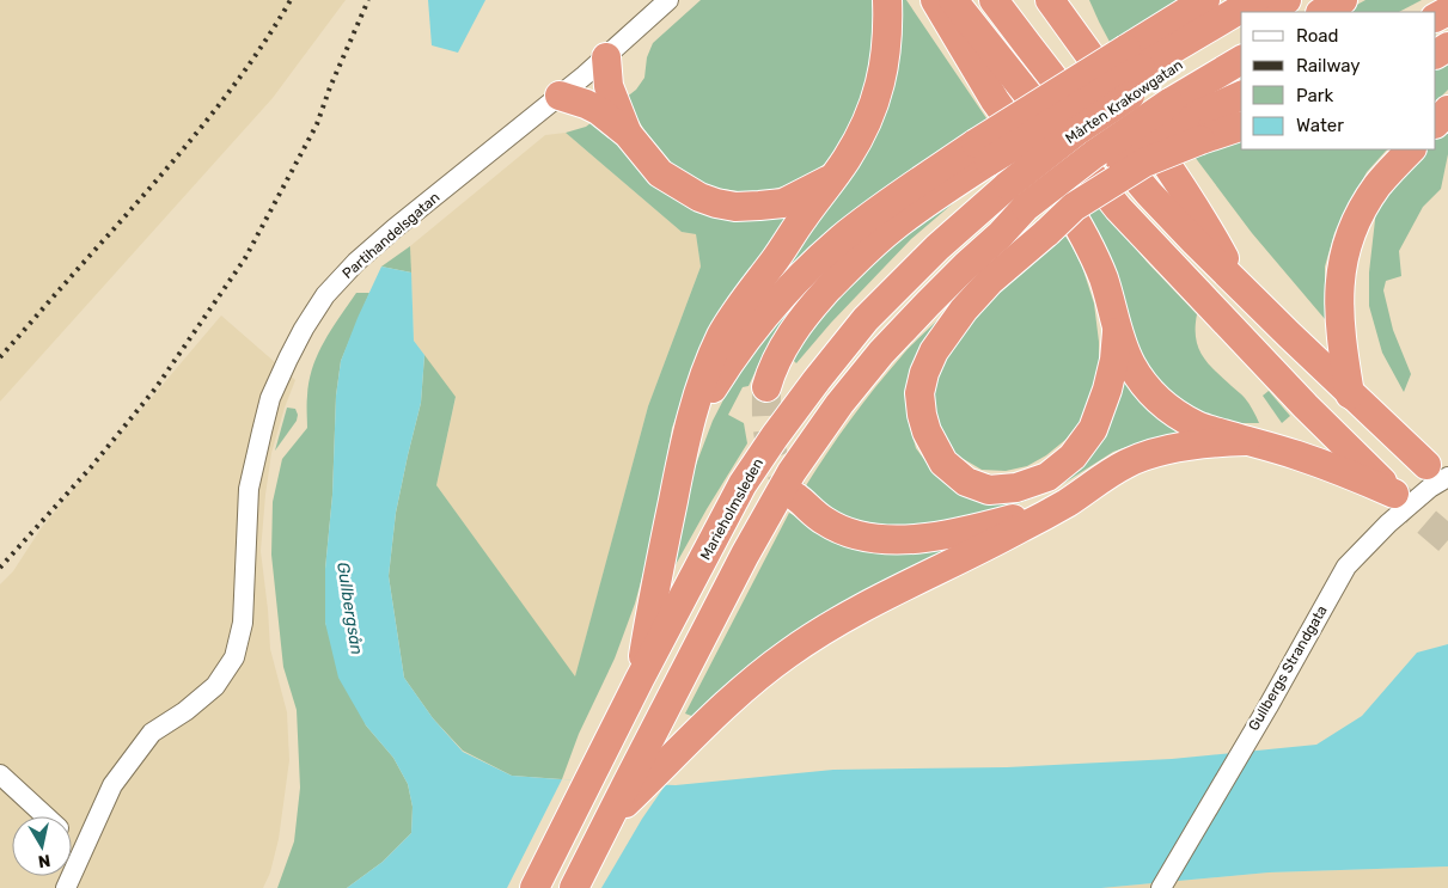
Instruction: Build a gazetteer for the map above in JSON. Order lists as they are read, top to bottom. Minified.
{"streets":{"highway":["Mårten Krakowgatan","Marieholmsleden"],"street":["Partihandelsgatan","Gullbergs Strandgata"]},"crossings":[["Mårten Krakowgatan","Marieholmsleden"]],"water":["Gullbergsån"],"legend":["Road","Railway","Park","Water"],"north":"bottom"}
